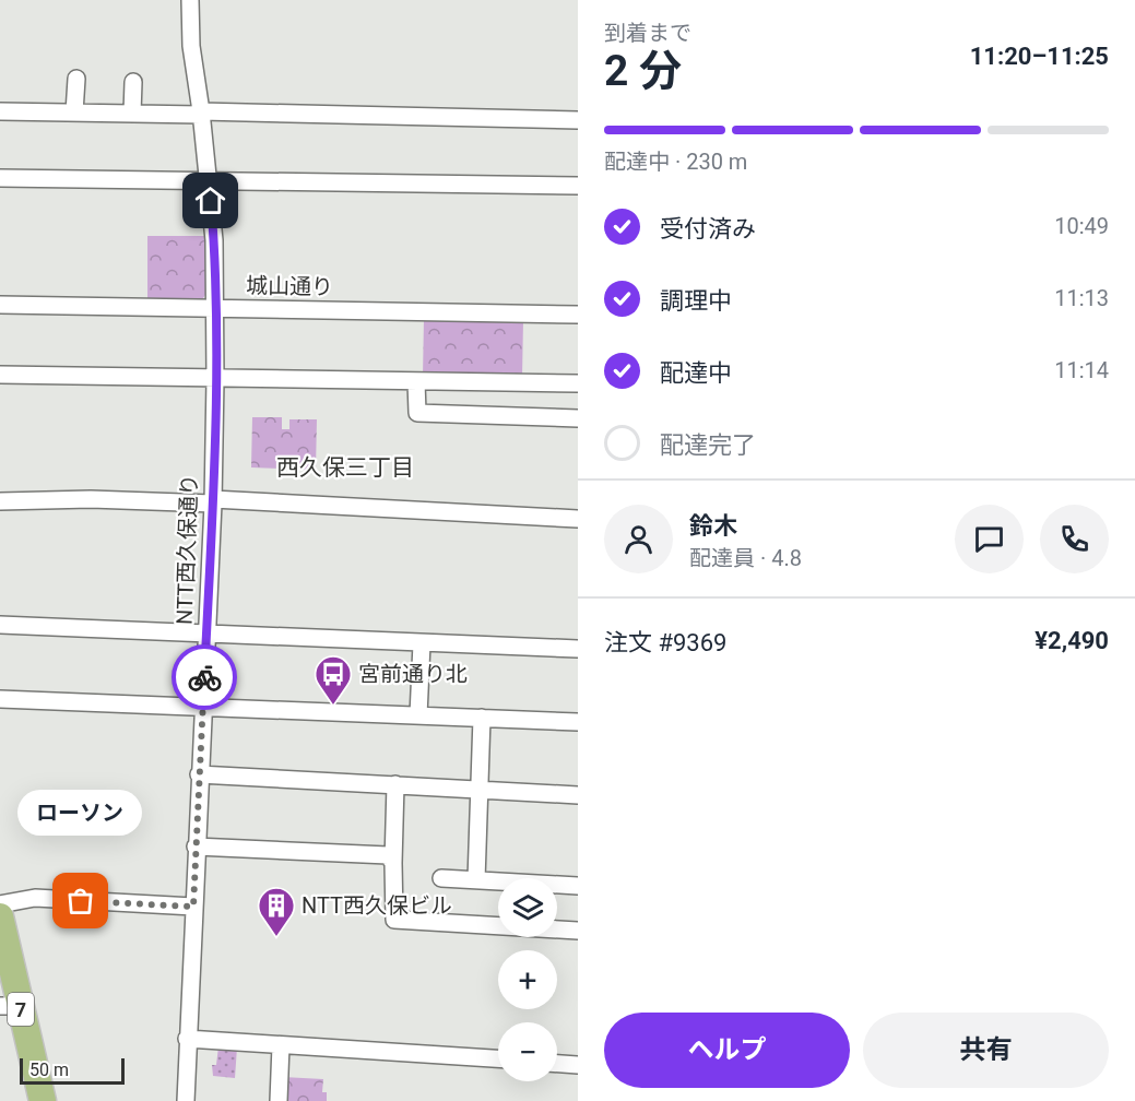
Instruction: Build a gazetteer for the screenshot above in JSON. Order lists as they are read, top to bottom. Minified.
{"streets":{"main road":["7"],"street":["城山通り","NTT西久保通り"]},"crossings":[["城山通り","NTT西久保通り"]],"districts":["西久保三丁目"],"places":{"bus stop":["宮前通り北"],"other":["ローソン"],"building":["NTT西久保ビル"]},"scale_bar":"50 m","page":{"heading":["2 分","到着まで","11:20–11:25"],"panel":["鈴木","配達員 · 4.8","注文 #9369","¥2,490"],"bar":"配達中 · 230 m","list":[["受付済み","10:49"],["調理中","11:13"],["配達中","11:14"],"配達完了"],"bubble":"ローソン","map_buttons":["+","−"],"buttons":["ヘルプ","共有"],"scale":"50 m"}}
